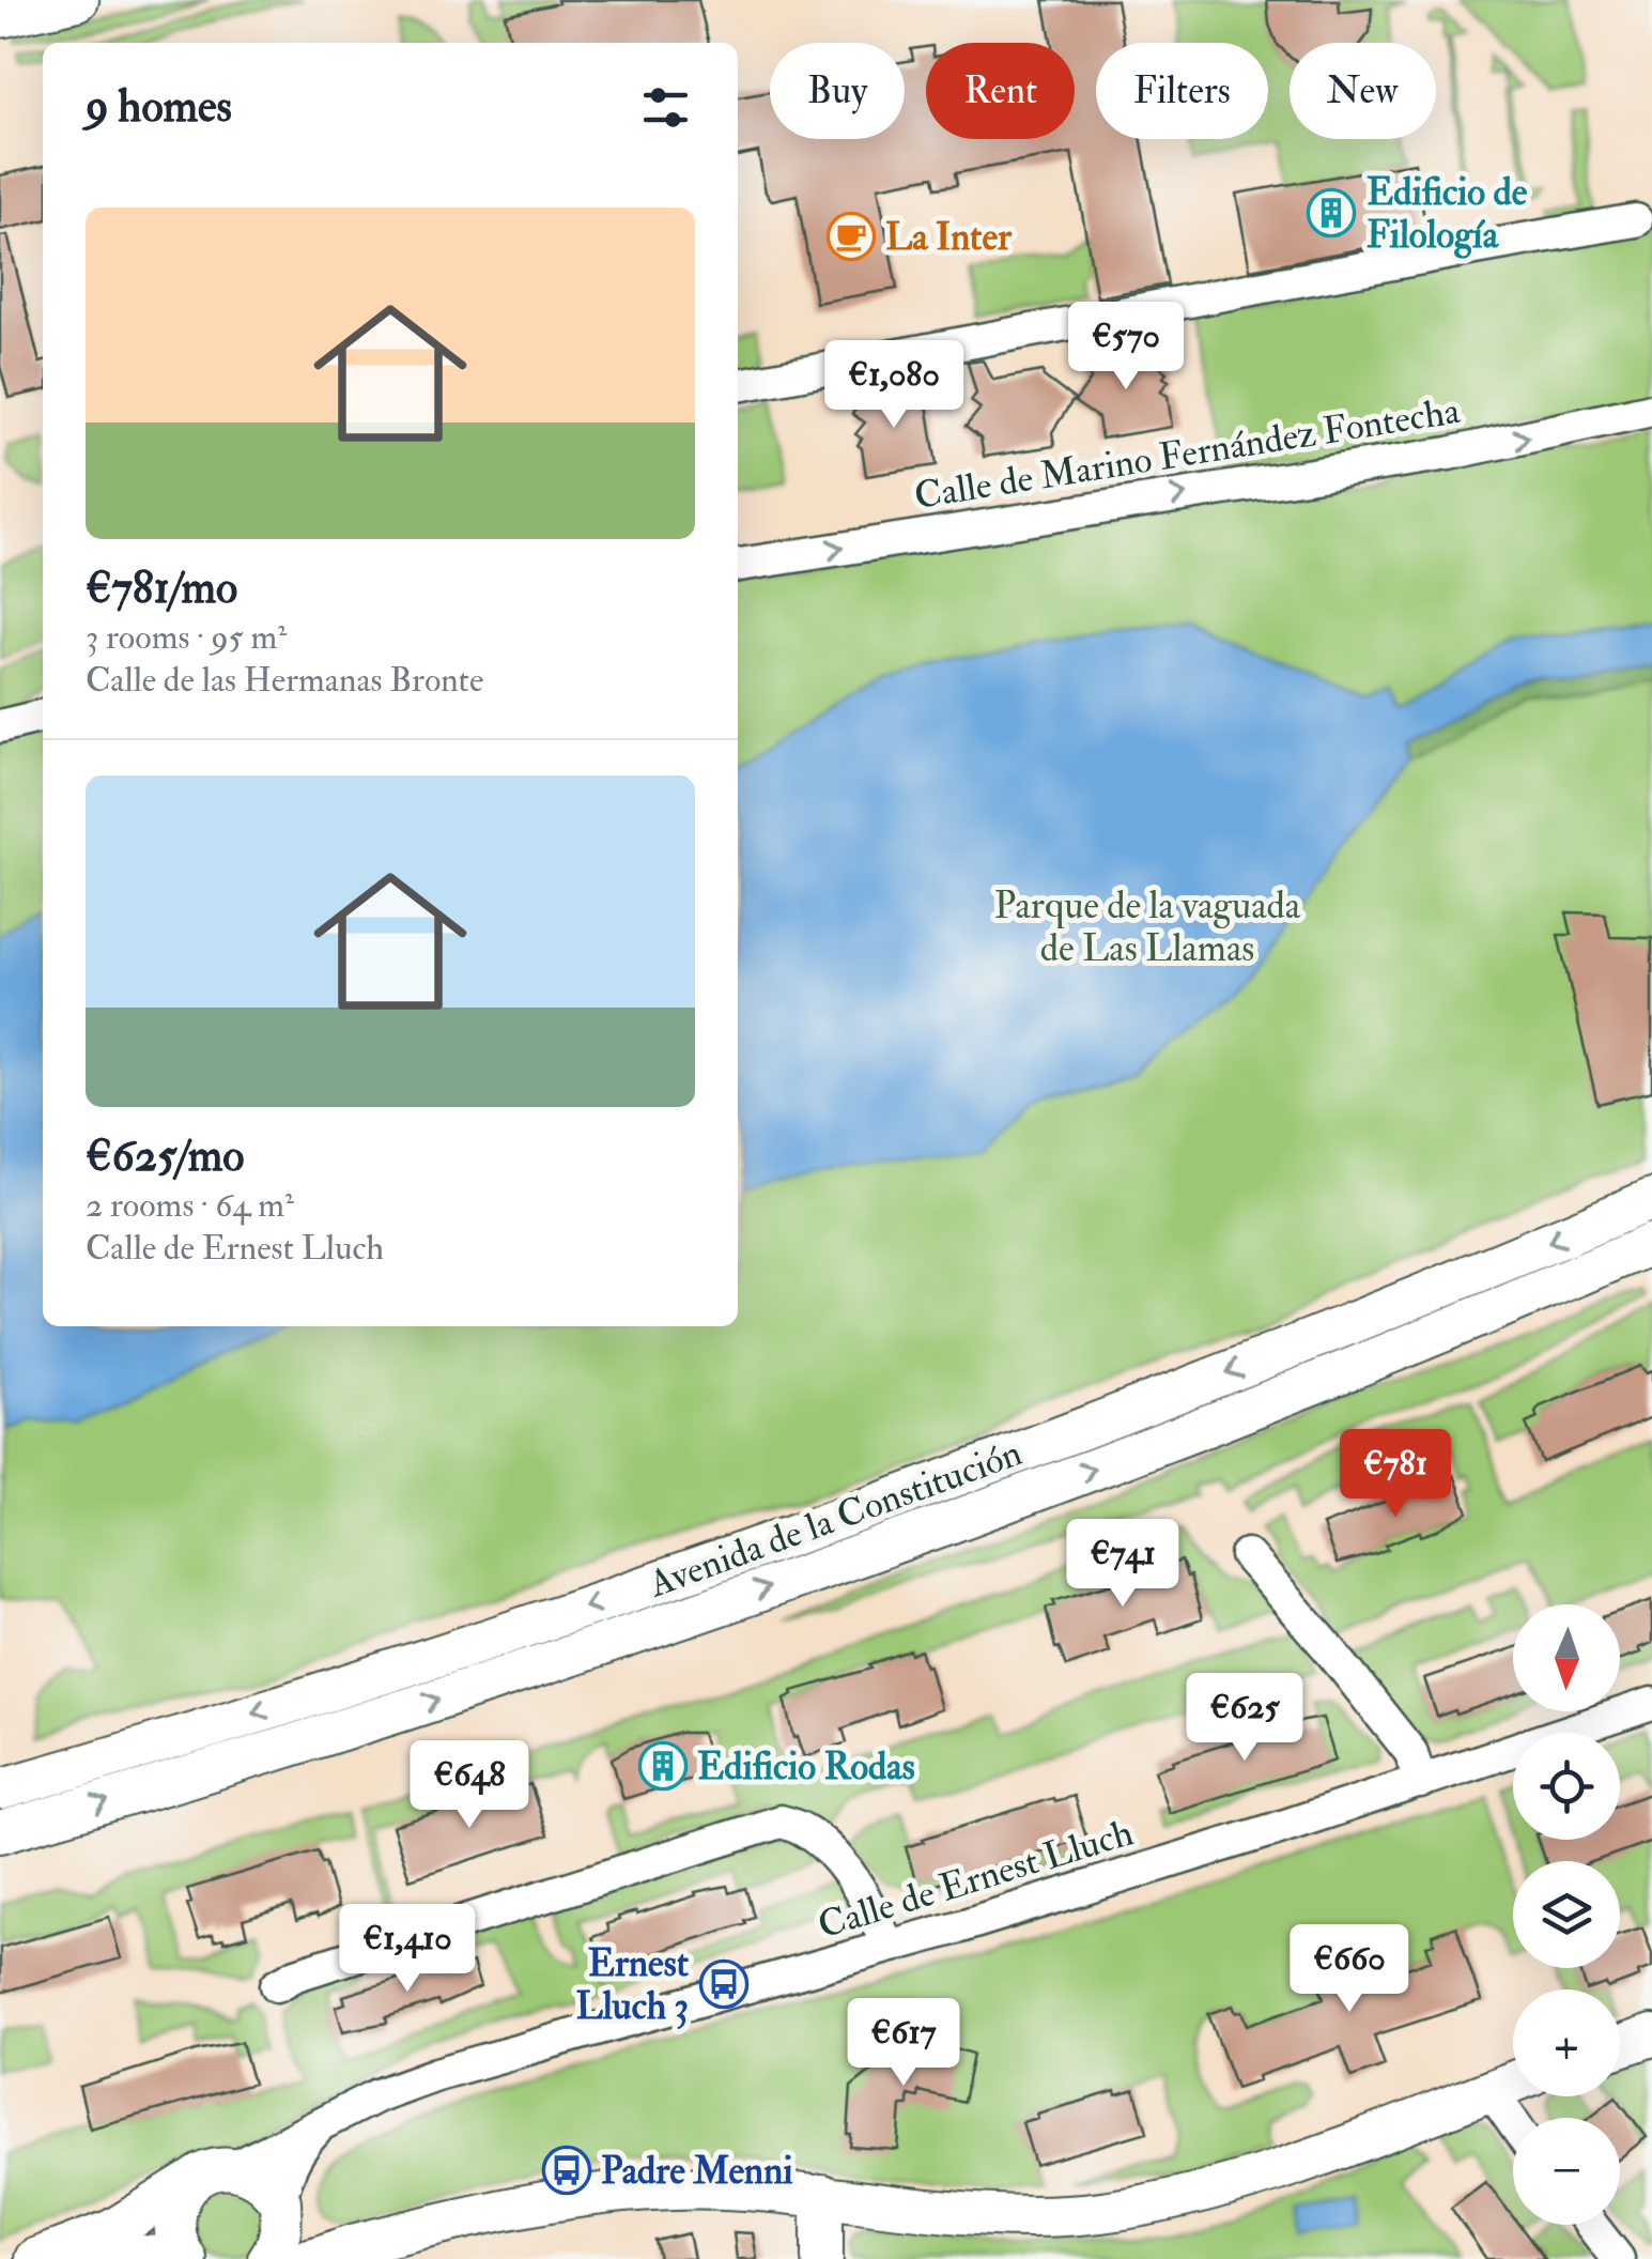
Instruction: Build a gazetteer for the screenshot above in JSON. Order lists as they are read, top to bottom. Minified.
{"streets":{"main road":["Avenida de la Constitución"],"street":["Calle de Marino Fernández Fontecha","Calle de Ernest Lluch"]},"parks":["Parque de la vaguada de Las Llamas"],"places":{"building":["Edificio de Filología","Edificio Rodas"],"cafe":["La Inter"],"bus stop":["Ernest Lluch 3","Padre Menni"]},"north":"bottom","page":{"chip":["Buy","Rent","Filters","New"],"heading":"9 homes","list":[{"name":"€781/mo","note":"3 rooms · 95 m² · Calle de las Hermanas Bronte"},{"name":"€625/mo","note":"2 rooms · 64 m² · Calle de Ernest Lluch"}],"price":["€570","€1,080","€781","€741","€625","€648","€1,410","€660","€617"],"map_buttons":["+","−"]}}
